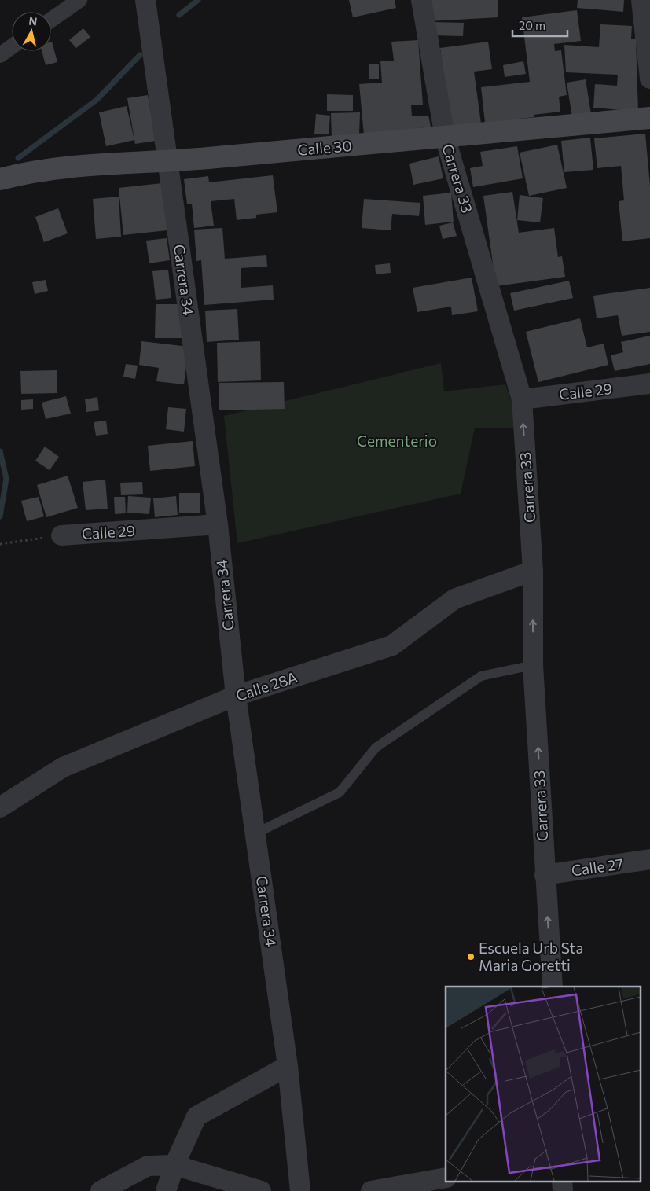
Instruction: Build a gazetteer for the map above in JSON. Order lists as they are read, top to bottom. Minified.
{"streets":{"main road":["Calle 30"],"street":["Carrera 33","Carrera 34","Calle 29","Calle 28A","Calle 27"]},"crossings":[["Calle 30","Carrera 33"],["Calle 30","Carrera 34"],["Carrera 33","Calle 29"],["Carrera 33","Calle 28A"],["Carrera 33","Calle 27"],["Carrera 34","Calle 29"],["Carrera 34","Calle 28A"]],"one_way":["Carrera 33"],"parks":["Cementerio"],"places":["Escuela Urb Sta Maria Goretti"],"scale_bar":"20 m","north":"top"}
